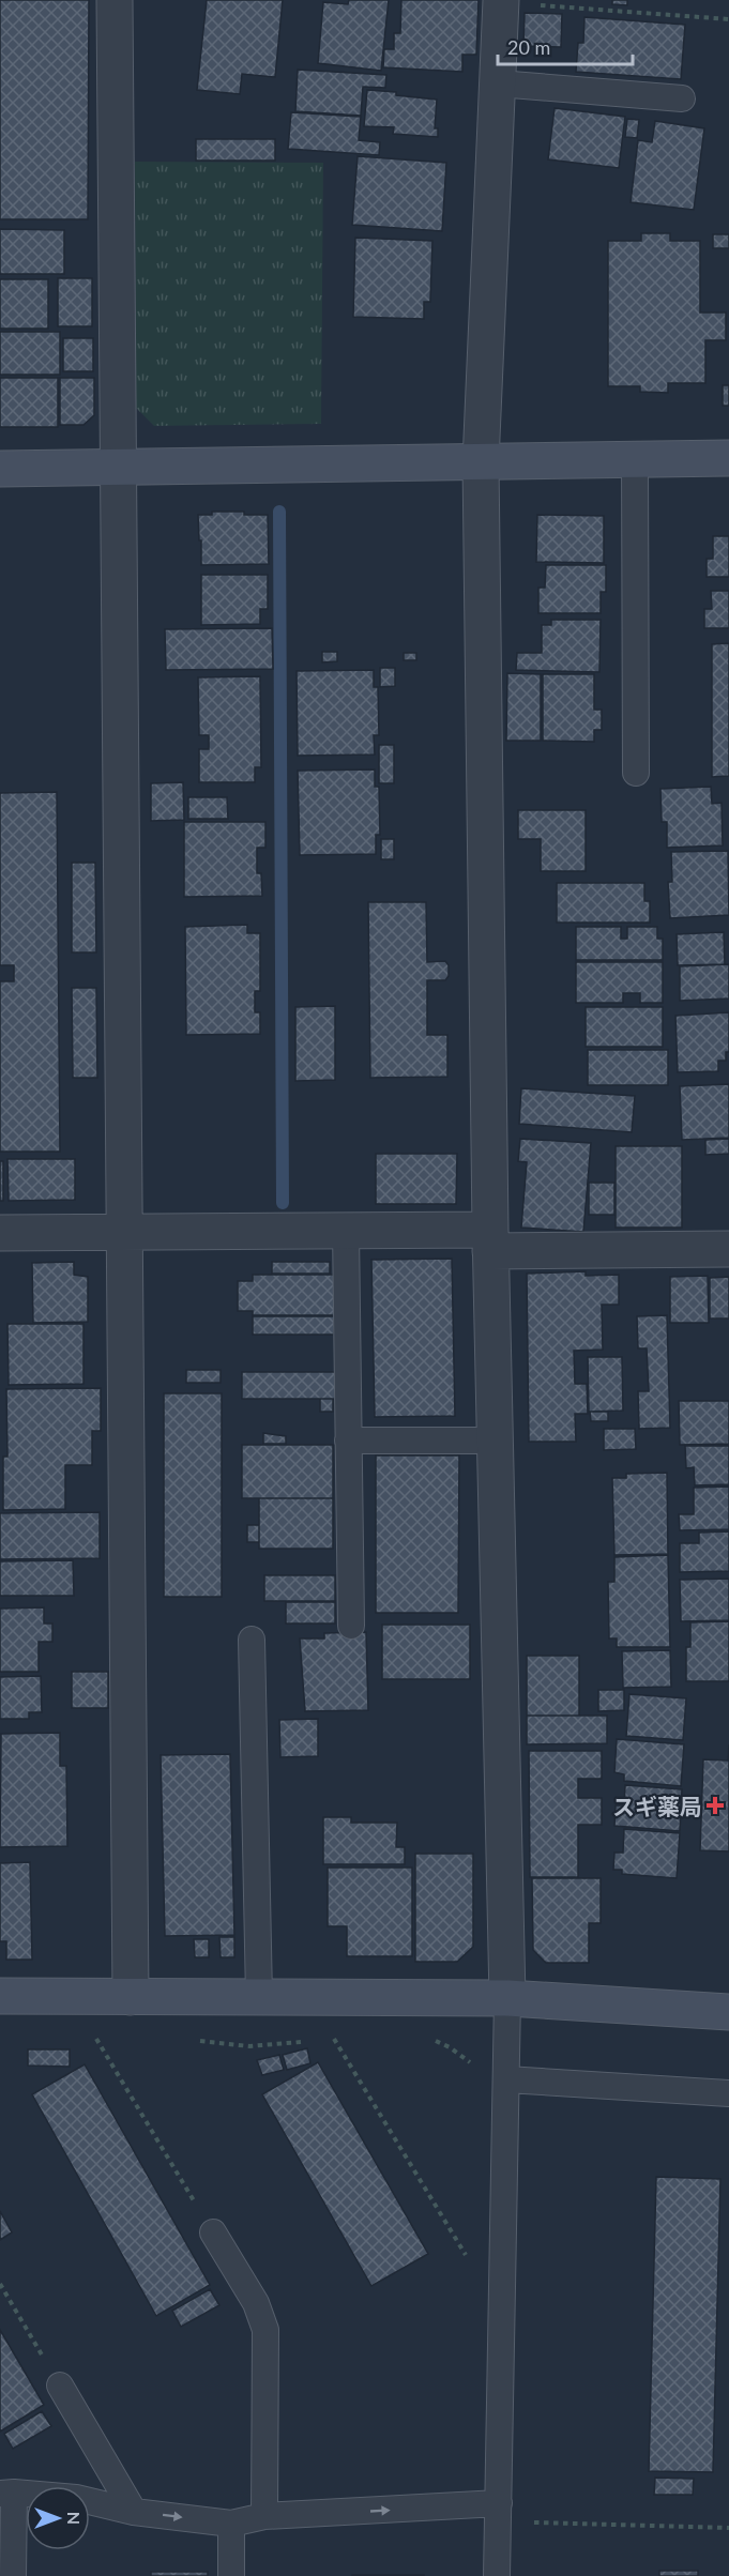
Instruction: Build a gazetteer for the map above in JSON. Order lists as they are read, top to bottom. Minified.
{"places":{"health":["スギ薬局"]},"scale_bar":"20 m","north":"right"}
